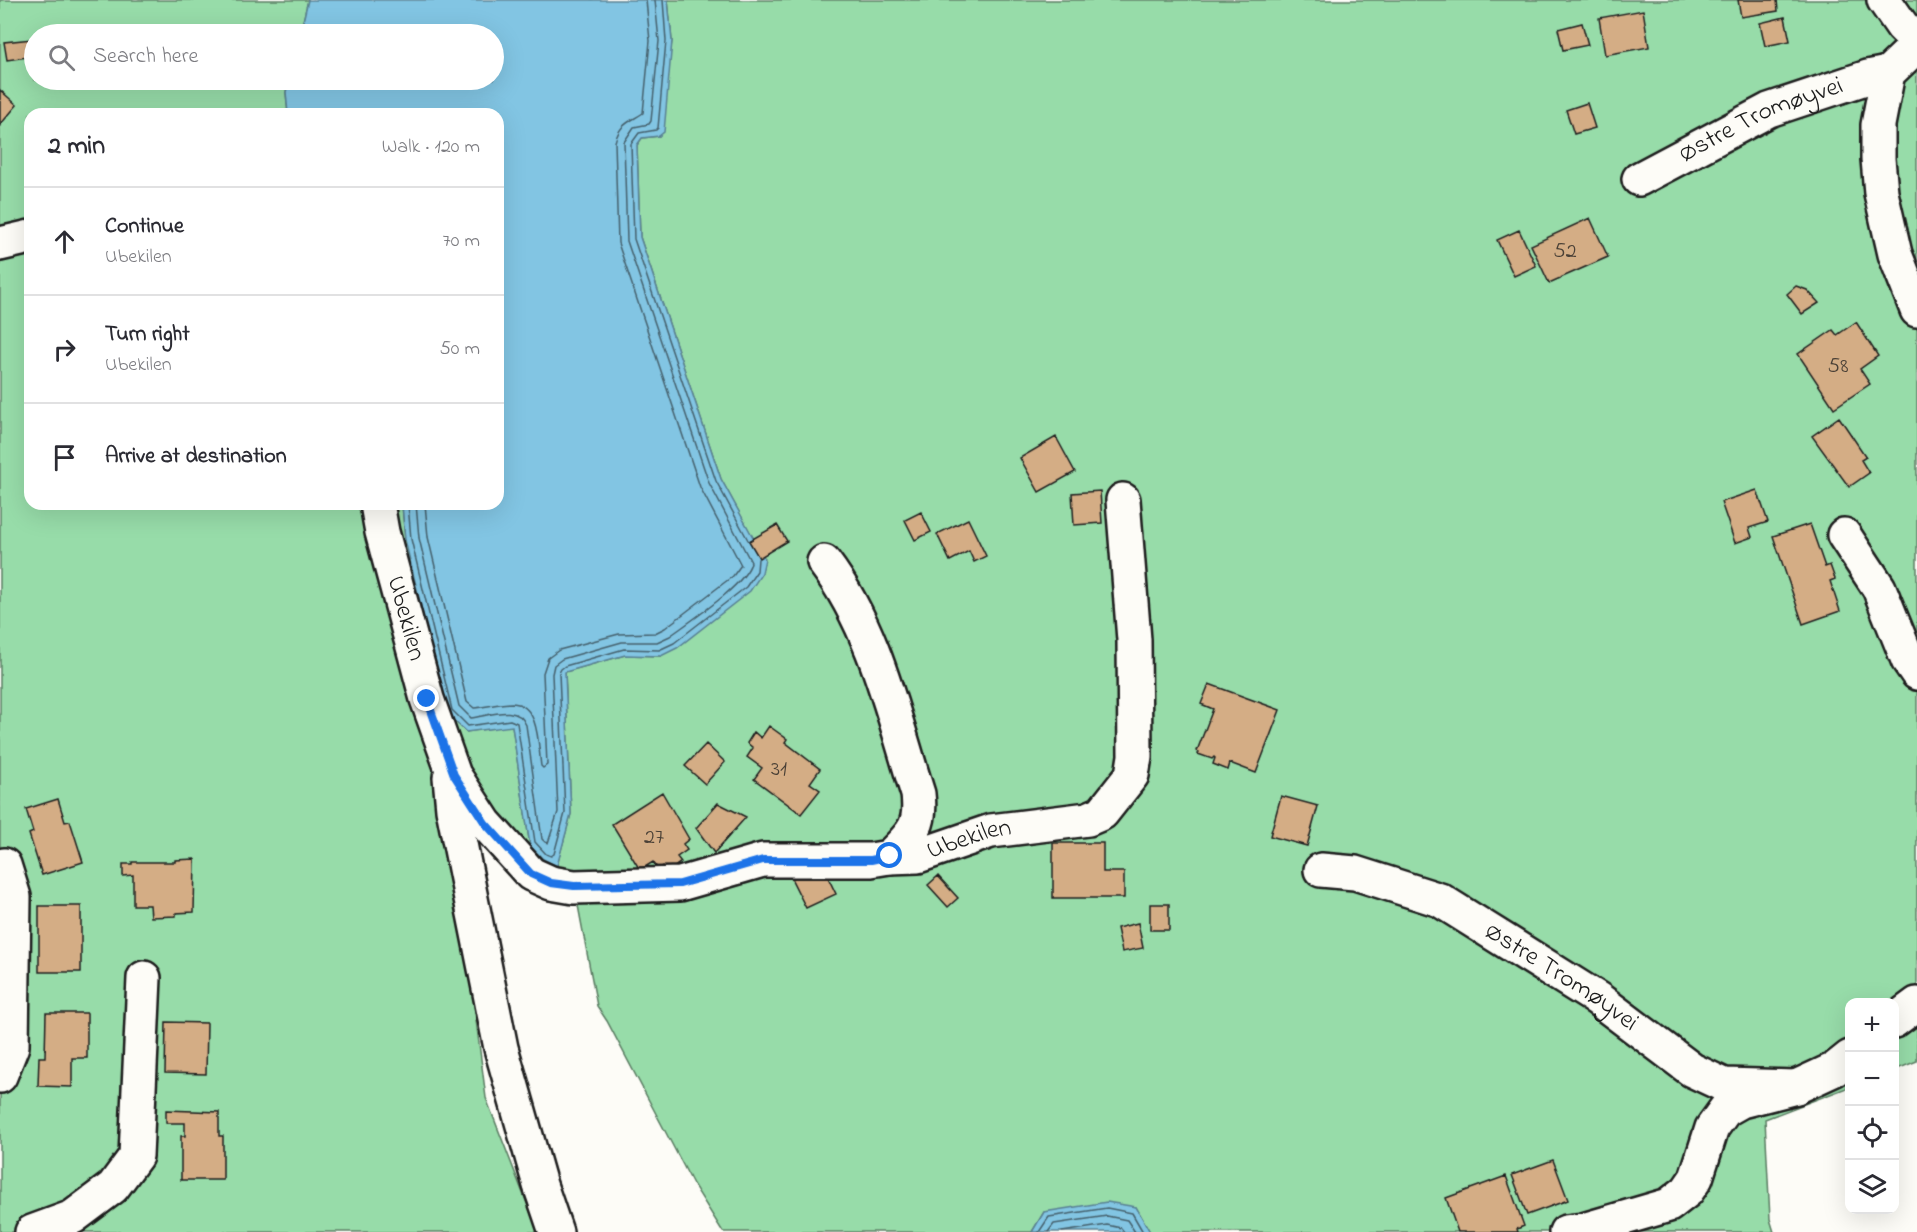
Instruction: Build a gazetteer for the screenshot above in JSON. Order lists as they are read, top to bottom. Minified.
{"streets":{"street":["Østre Tromøyvei","Ubekilen"]},"house_numbers":["52","58","31","27"],"page":{"search":"Search here","heading":["2 min","Walk · 120 m"],"list":[["Continue","Ubekilen","70 m"],["Turn right","Ubekilen","50 m"],"Arrive at destination"],"map_buttons":["+","−"]}}
